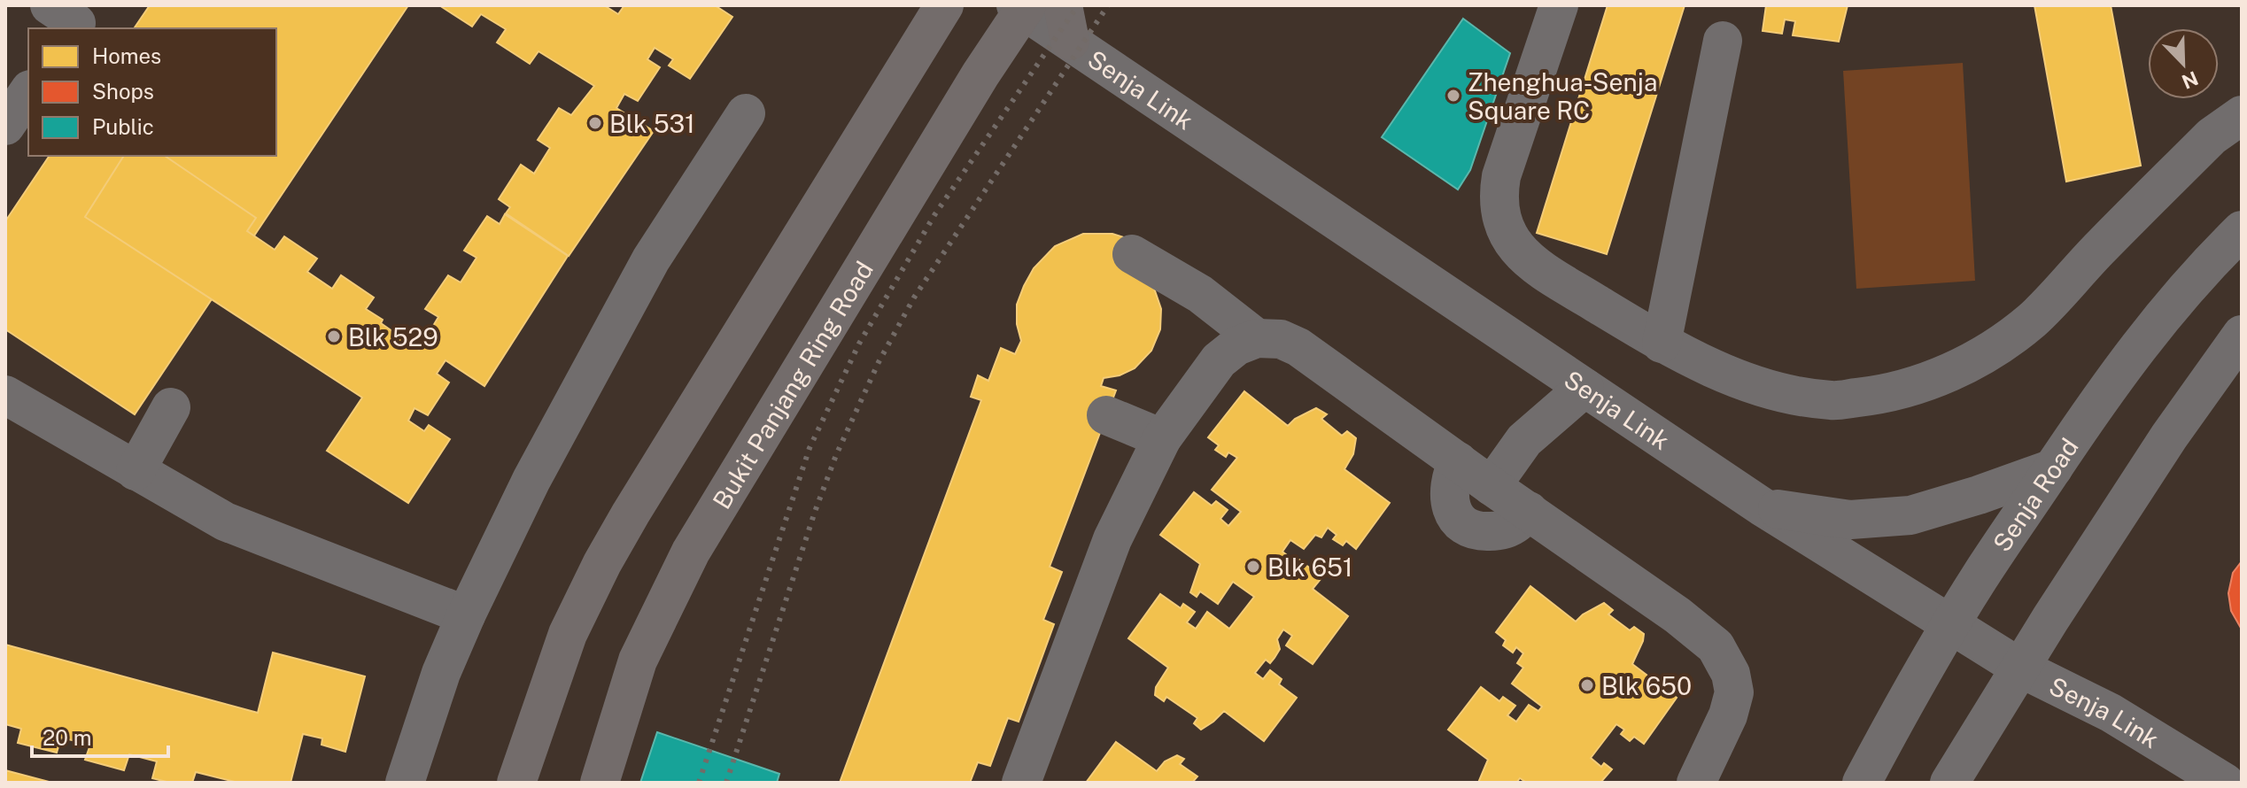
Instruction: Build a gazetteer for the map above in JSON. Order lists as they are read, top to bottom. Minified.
{"streets":{"main road":["Bukit Panjang Ring Road"],"street":["Senja Link","Senja Road"]},"crossings":[["Senja Link","Bukit Panjang Ring Road"],["Senja Link","Senja Road"]],"places":["Zhenghua-Senja Square RC","Blk 531","Blk 529","Blk 651","Blk 650"],"legend":["Homes","Shops","Public"],"scale_bar":"20 m","north":"bottom right"}
